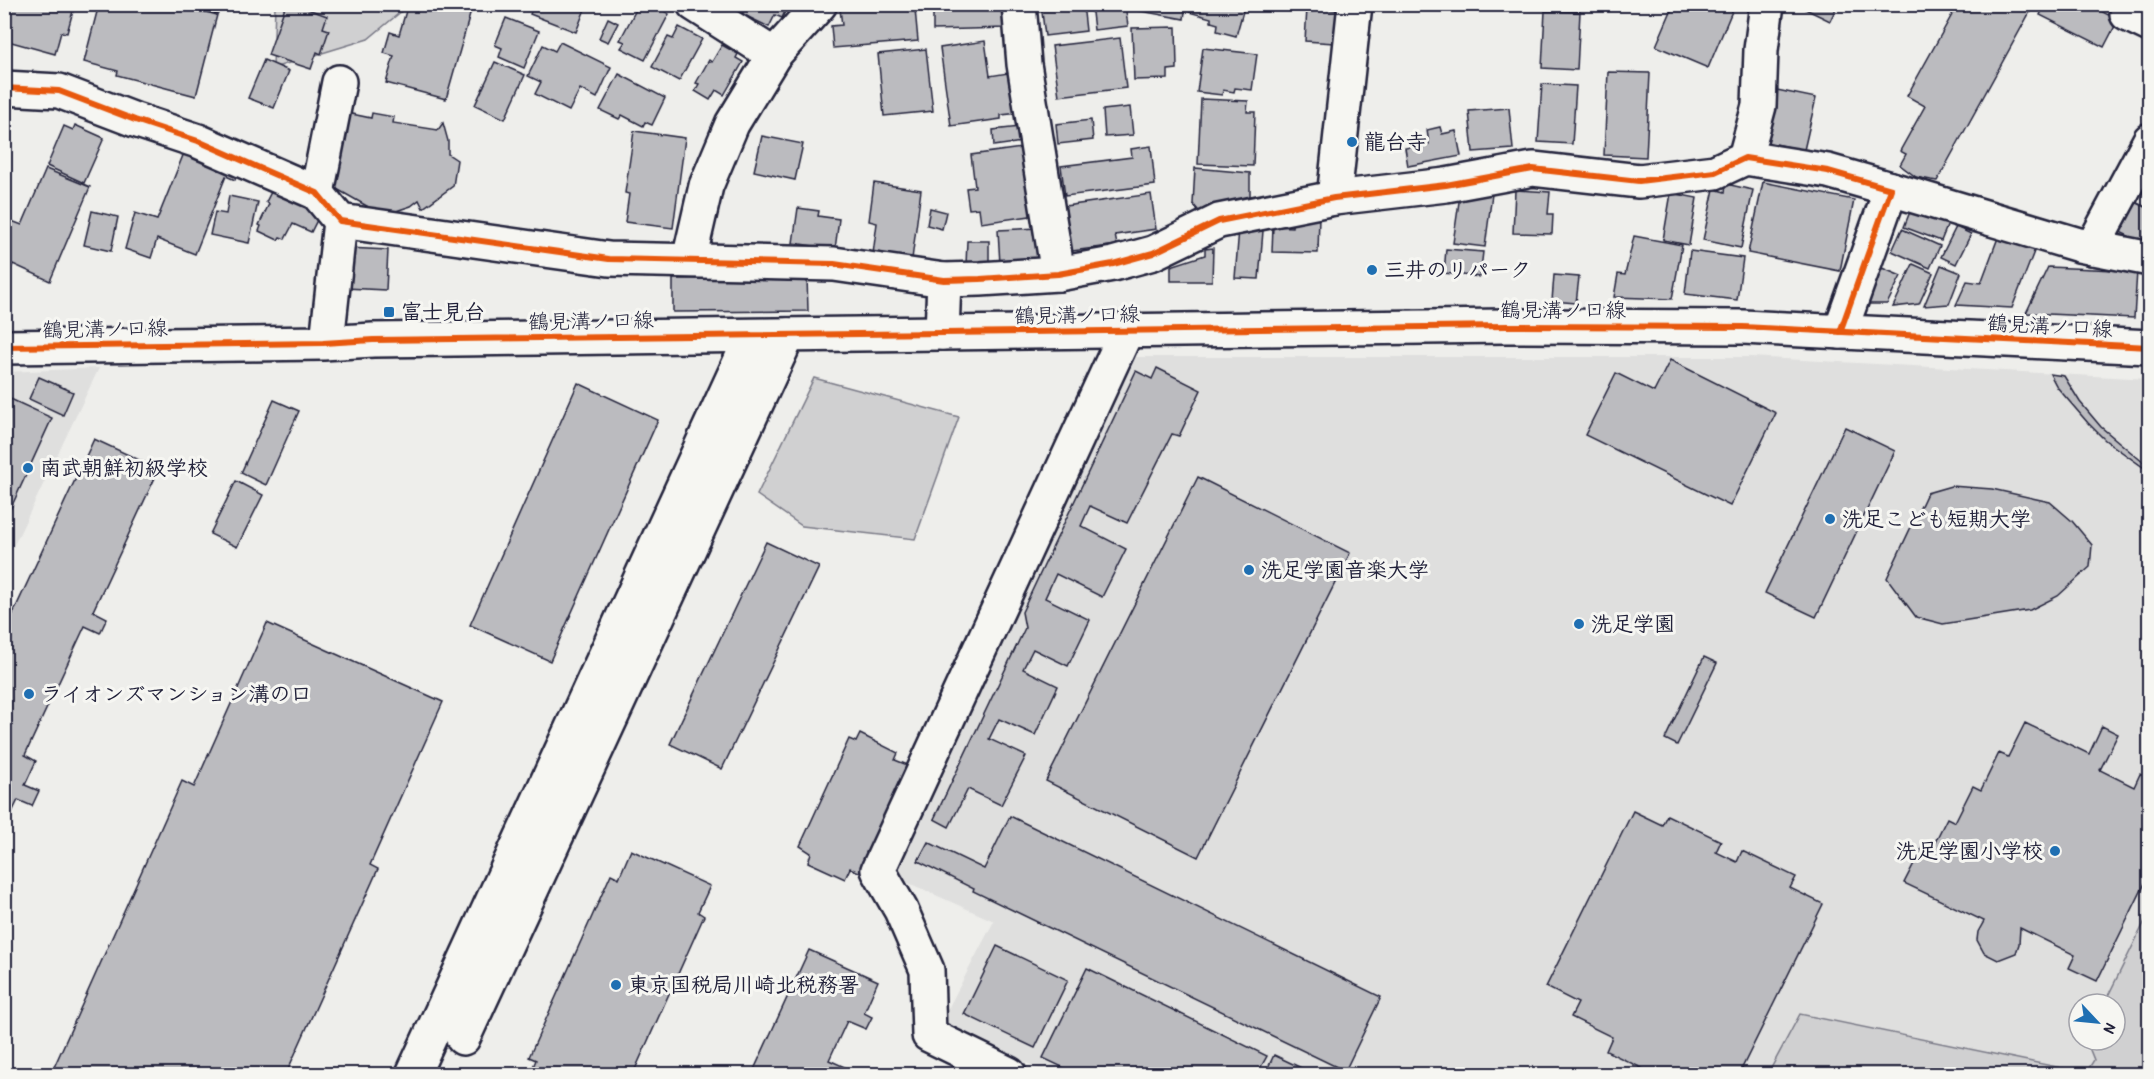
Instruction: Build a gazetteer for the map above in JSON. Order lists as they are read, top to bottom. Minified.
{"streets":{"street":["鶴見溝ノ口線"]},"places":{"other":["龍台寺","三井のリパーク","南武朝鮮初級学校","洗足こども短期大学","洗足学園音楽大学","洗足学園","ライオンズマンション溝の口","洗足学園小学校","東京国税局川崎北税務署"],"transit":["富士見台"]},"north":"bottom right"}
